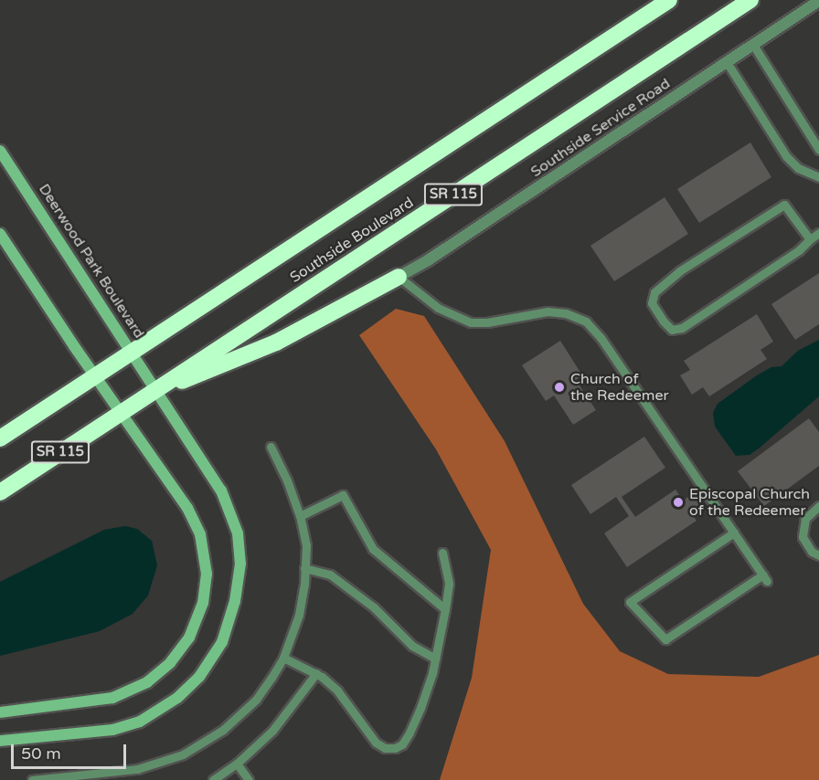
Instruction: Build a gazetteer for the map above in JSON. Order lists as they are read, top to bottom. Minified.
{"streets":{"highway":["SR 115","Southside Boulevard"],"main road":["Deerwood Park Boulevard"],"street":["Southside Service Road"]},"crossings":[["Southside Boulevard","Deerwood Park Boulevard"]],"places":["Church of the Redeemer","Episcopal Church of the Redeemer"],"scale_bar":"50 m"}
